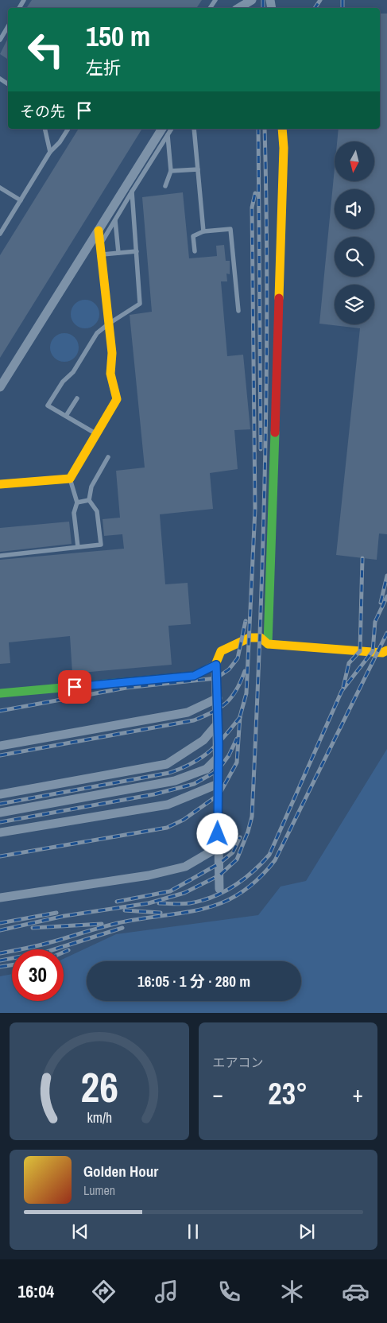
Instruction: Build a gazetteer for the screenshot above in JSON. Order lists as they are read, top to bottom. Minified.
{"north":"bottom","page":{"turn":["150 m","左折"],"then":"その先","limit":"30","trip":"16:05 · 1 分 · 280 m","tile":"エアコン","heat":["−","23°","+"],"song":["Golden Hour","Lumen"],"tabs":"16:04","gauge":["26","km/h"]}}
